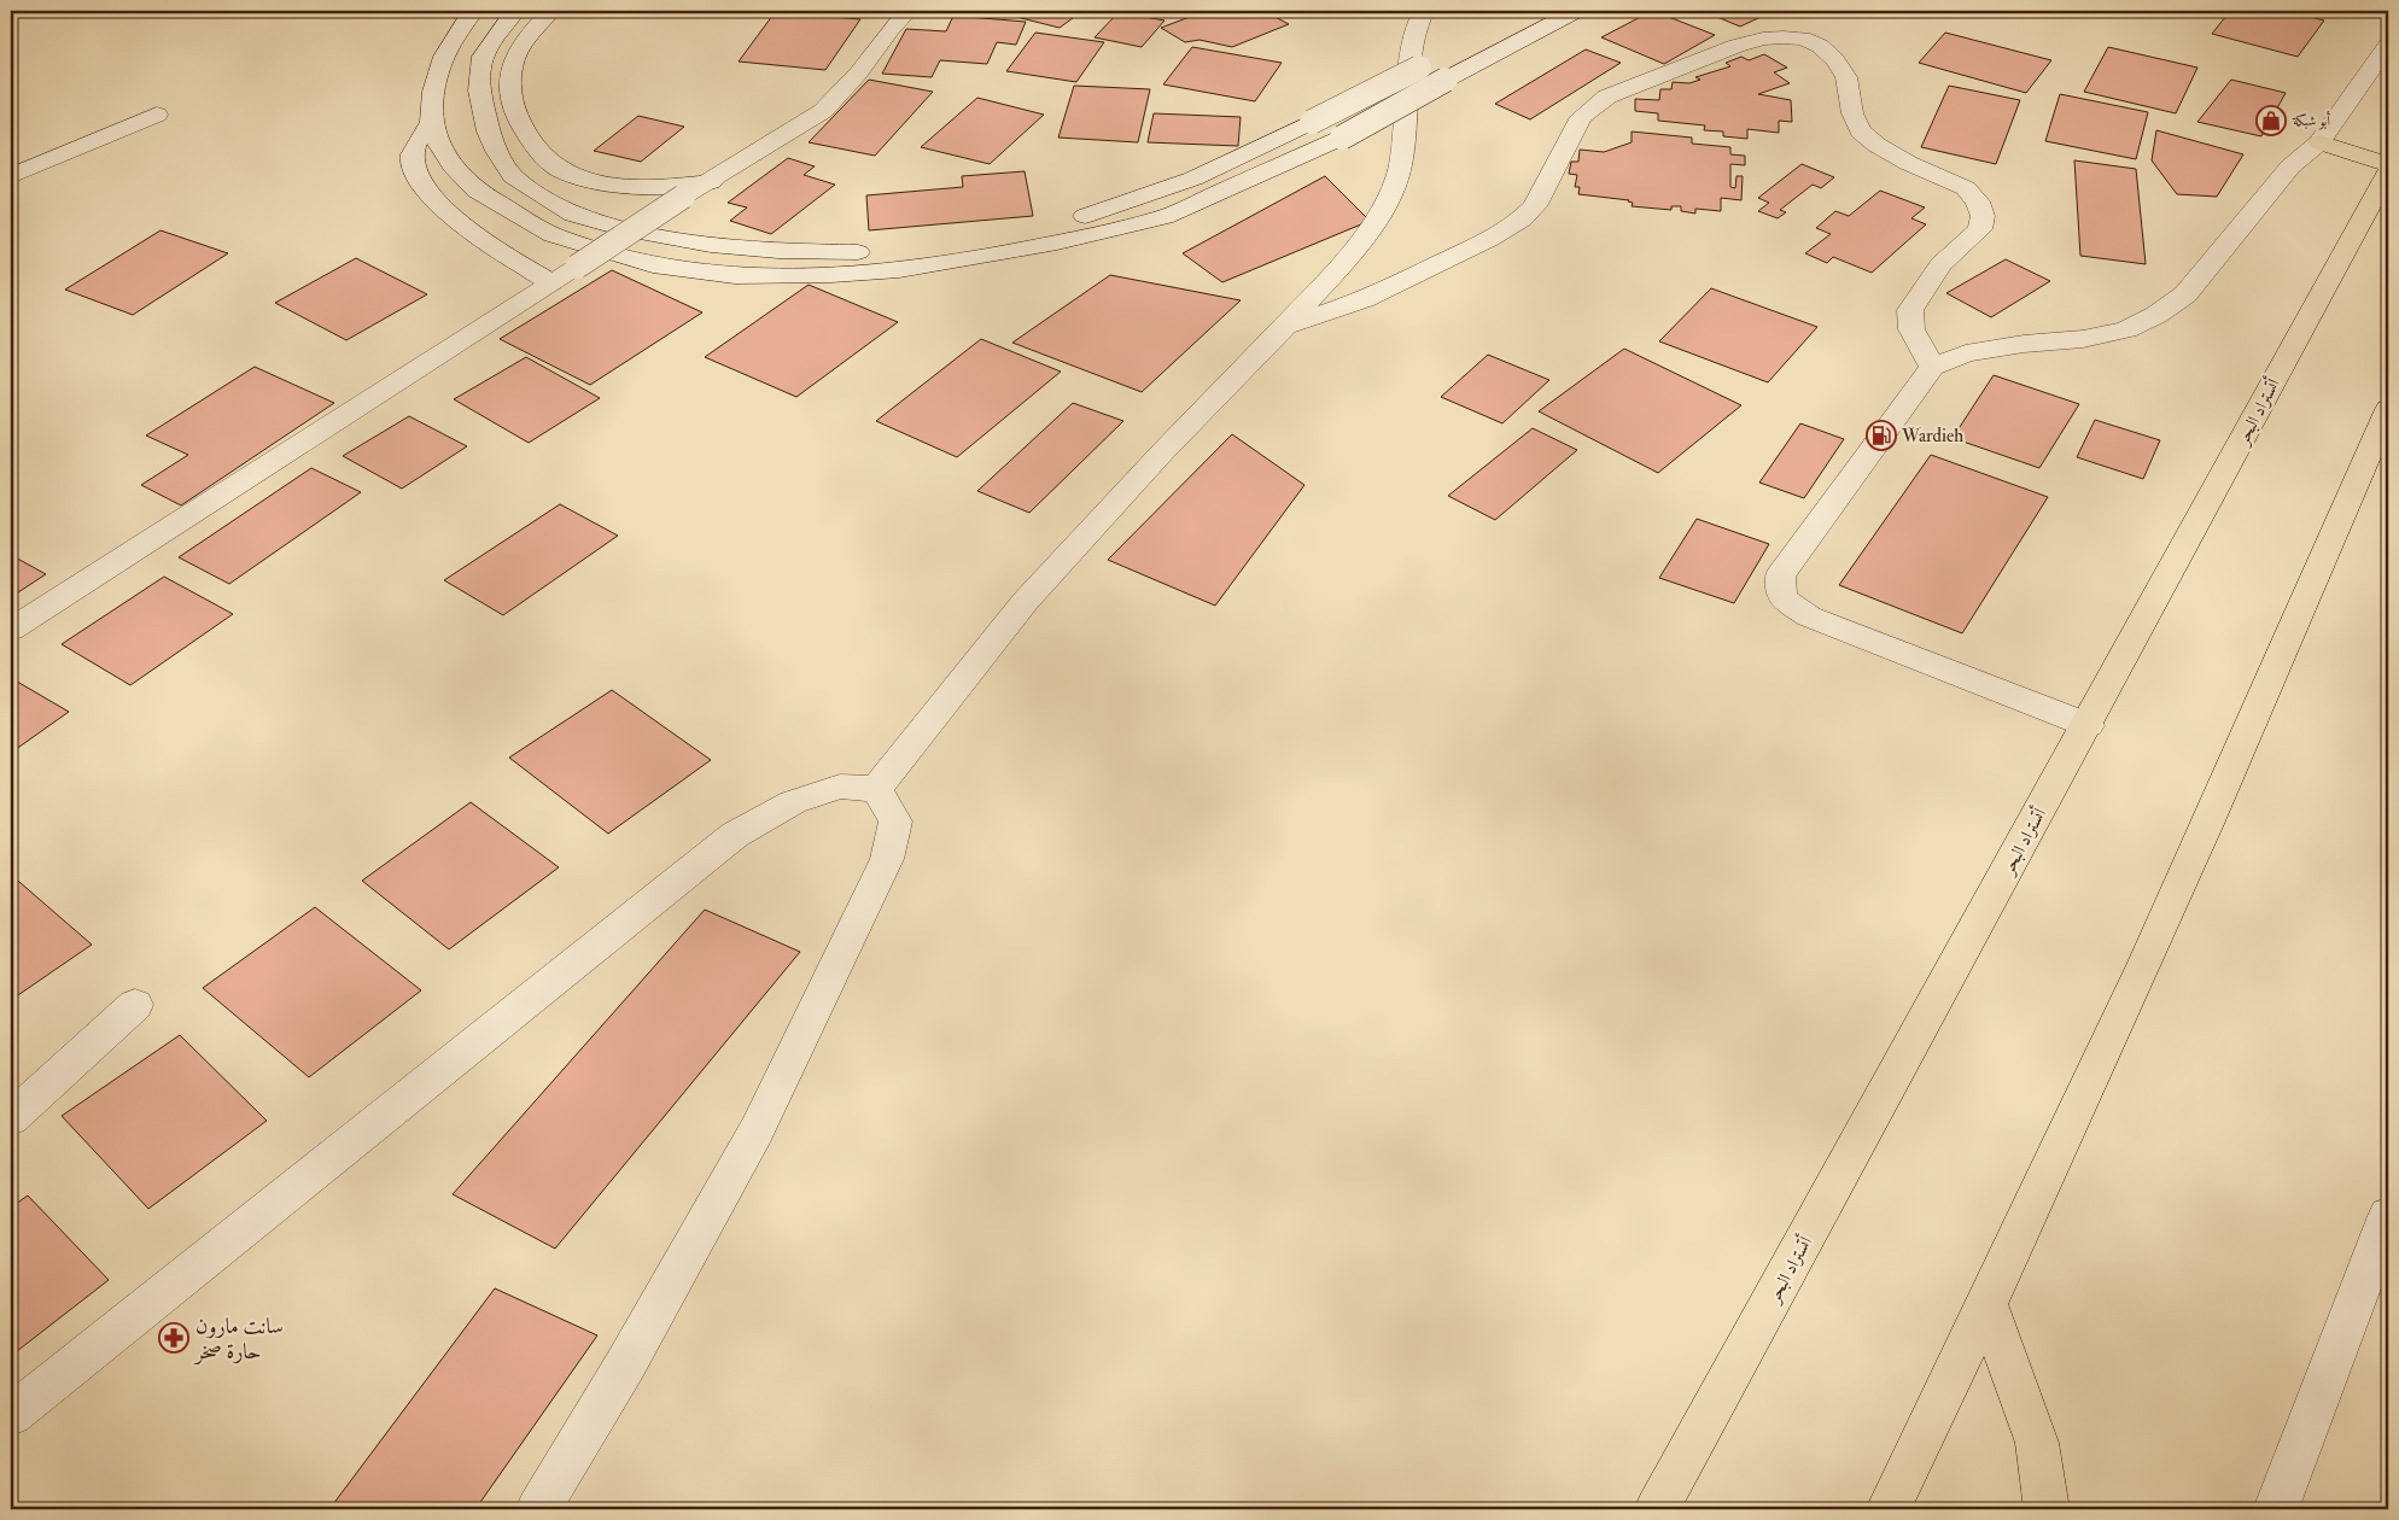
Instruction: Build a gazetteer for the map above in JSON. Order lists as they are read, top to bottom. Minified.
{"streets":{"highway":["أتستراد البحر"]},"places":{"shop":["أبو شبكة"],"fuel station":["Wardieh"],"pharmacy":["سانت مارون حارة صخر"]}}
